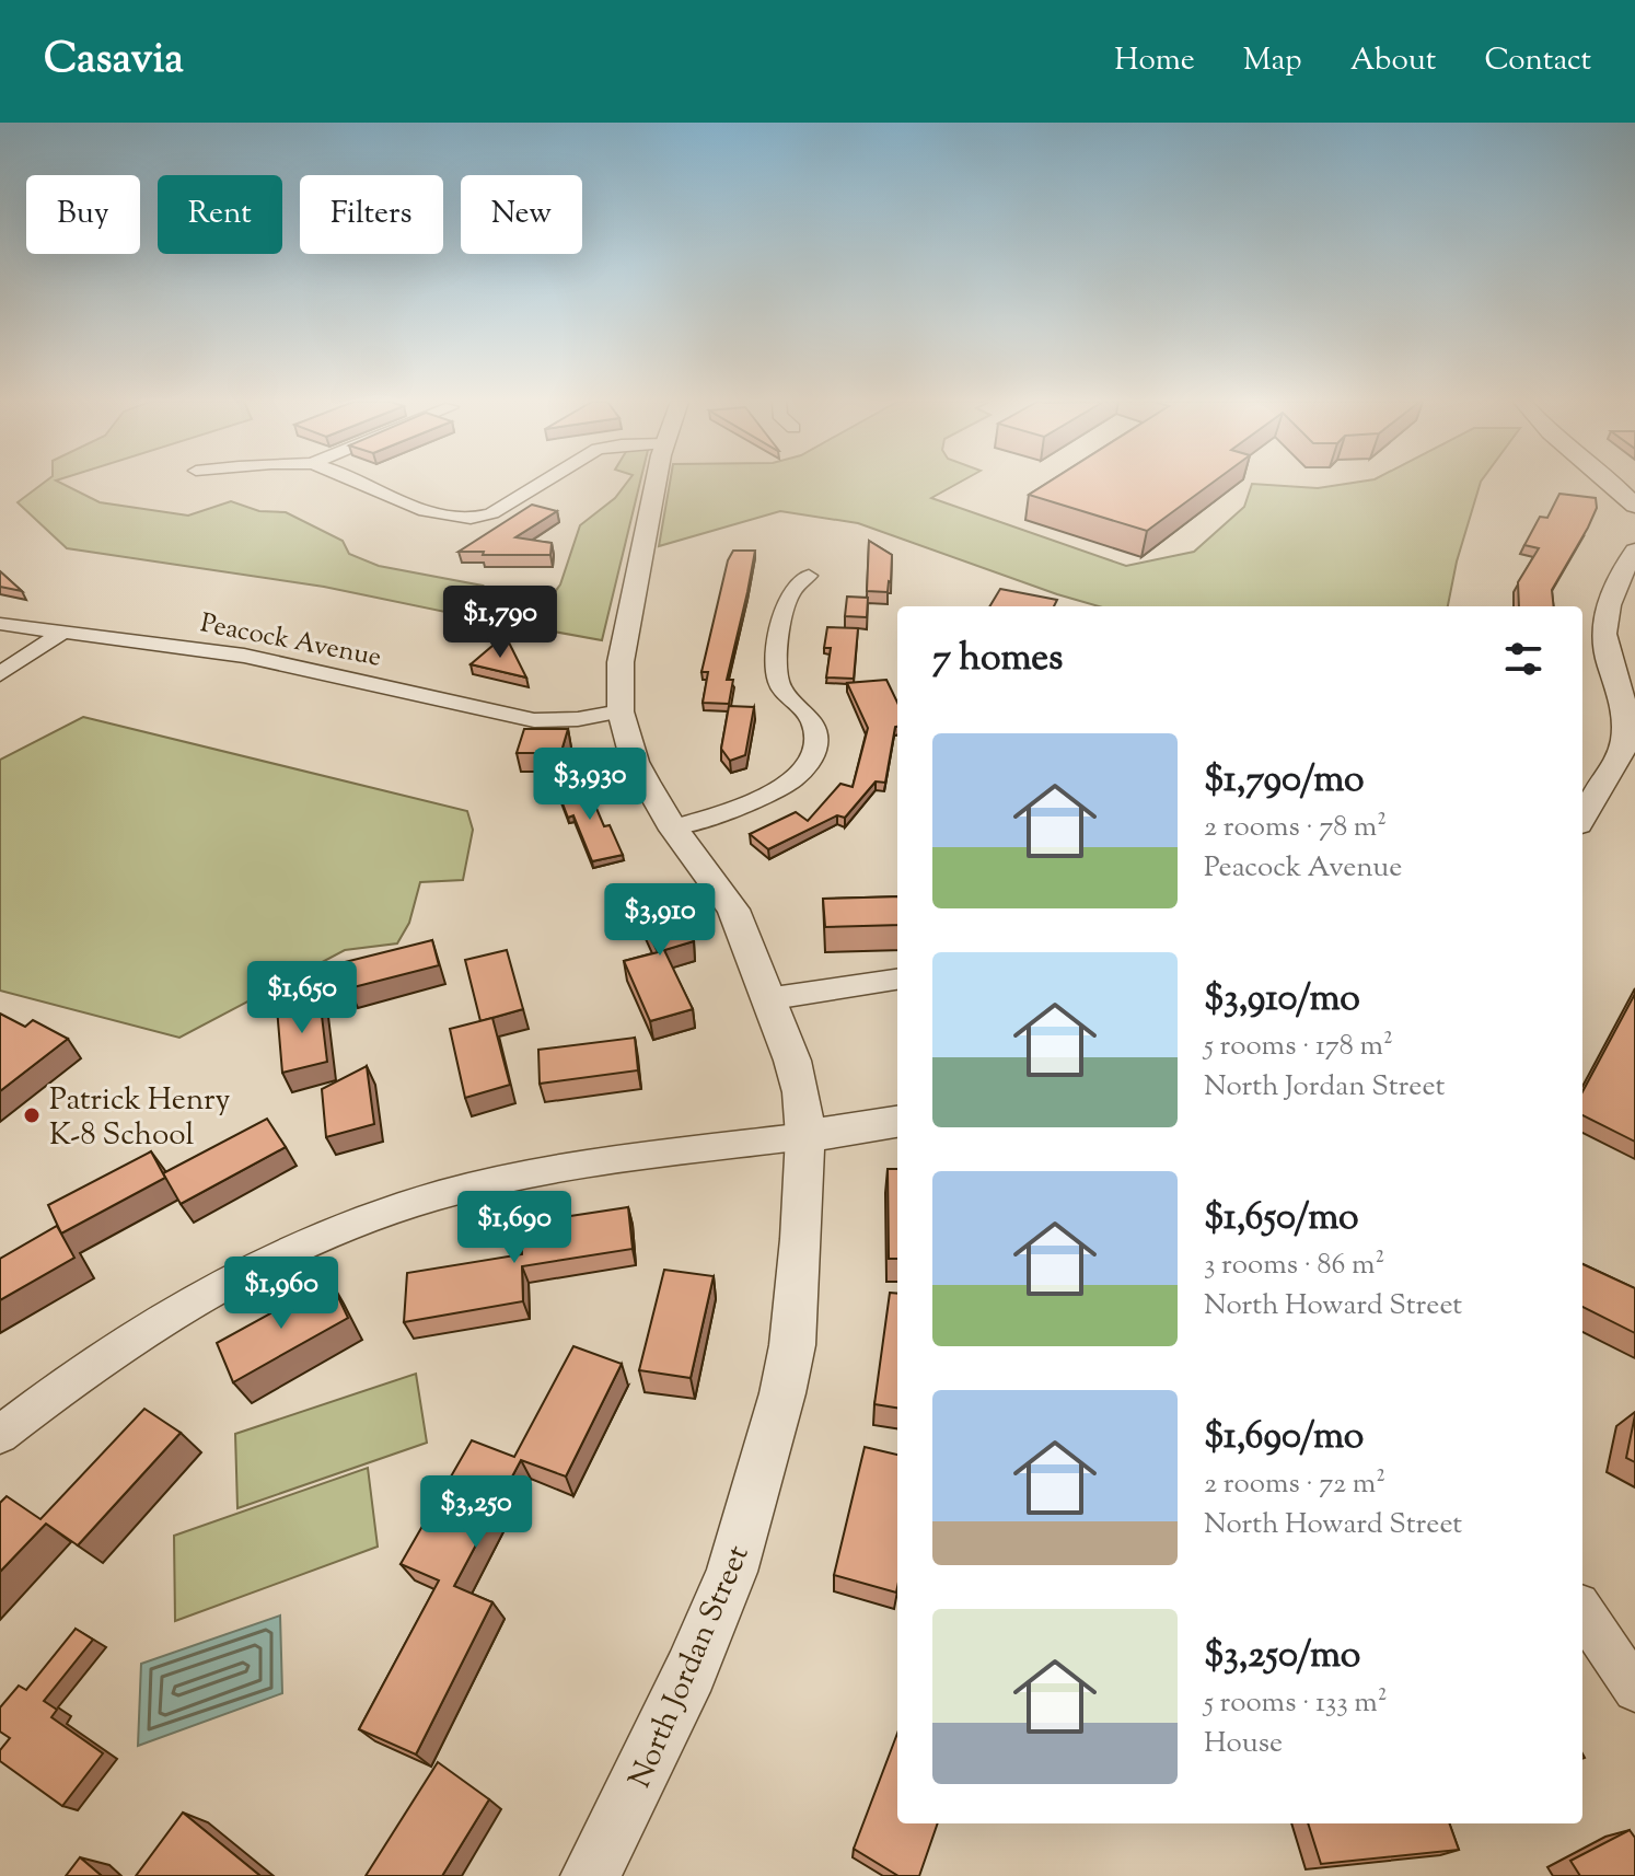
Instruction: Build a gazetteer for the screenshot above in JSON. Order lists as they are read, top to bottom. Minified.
{"streets":{"street":["Peacock Avenue","North Jordan Street"]},"crossings":[["Peacock Avenue","North Jordan Street"]],"places":["Patrick Henry K-8 School"],"page":{"header":"Casavia","nav":["Home","Map","About","Contact"],"chip":["Buy","Rent","Filters","New"],"price":["$1,790","$3,930","$3,910","$1,650","$1,690","$1,960","$3,250"],"heading":"7 homes","list":[{"name":"$1,790/mo","note":"2 rooms · 78 m² · Peacock Avenue"},{"name":"$3,910/mo","note":"5 rooms · 178 m² · North Jordan Street"},{"name":"$1,650/mo","note":"3 rooms · 86 m² · North Howard Street"},{"name":"$1,690/mo","note":"2 rooms · 72 m² · North Howard Street"},{"name":"$3,250/mo","note":"5 rooms · 133 m² · House"}]}}
